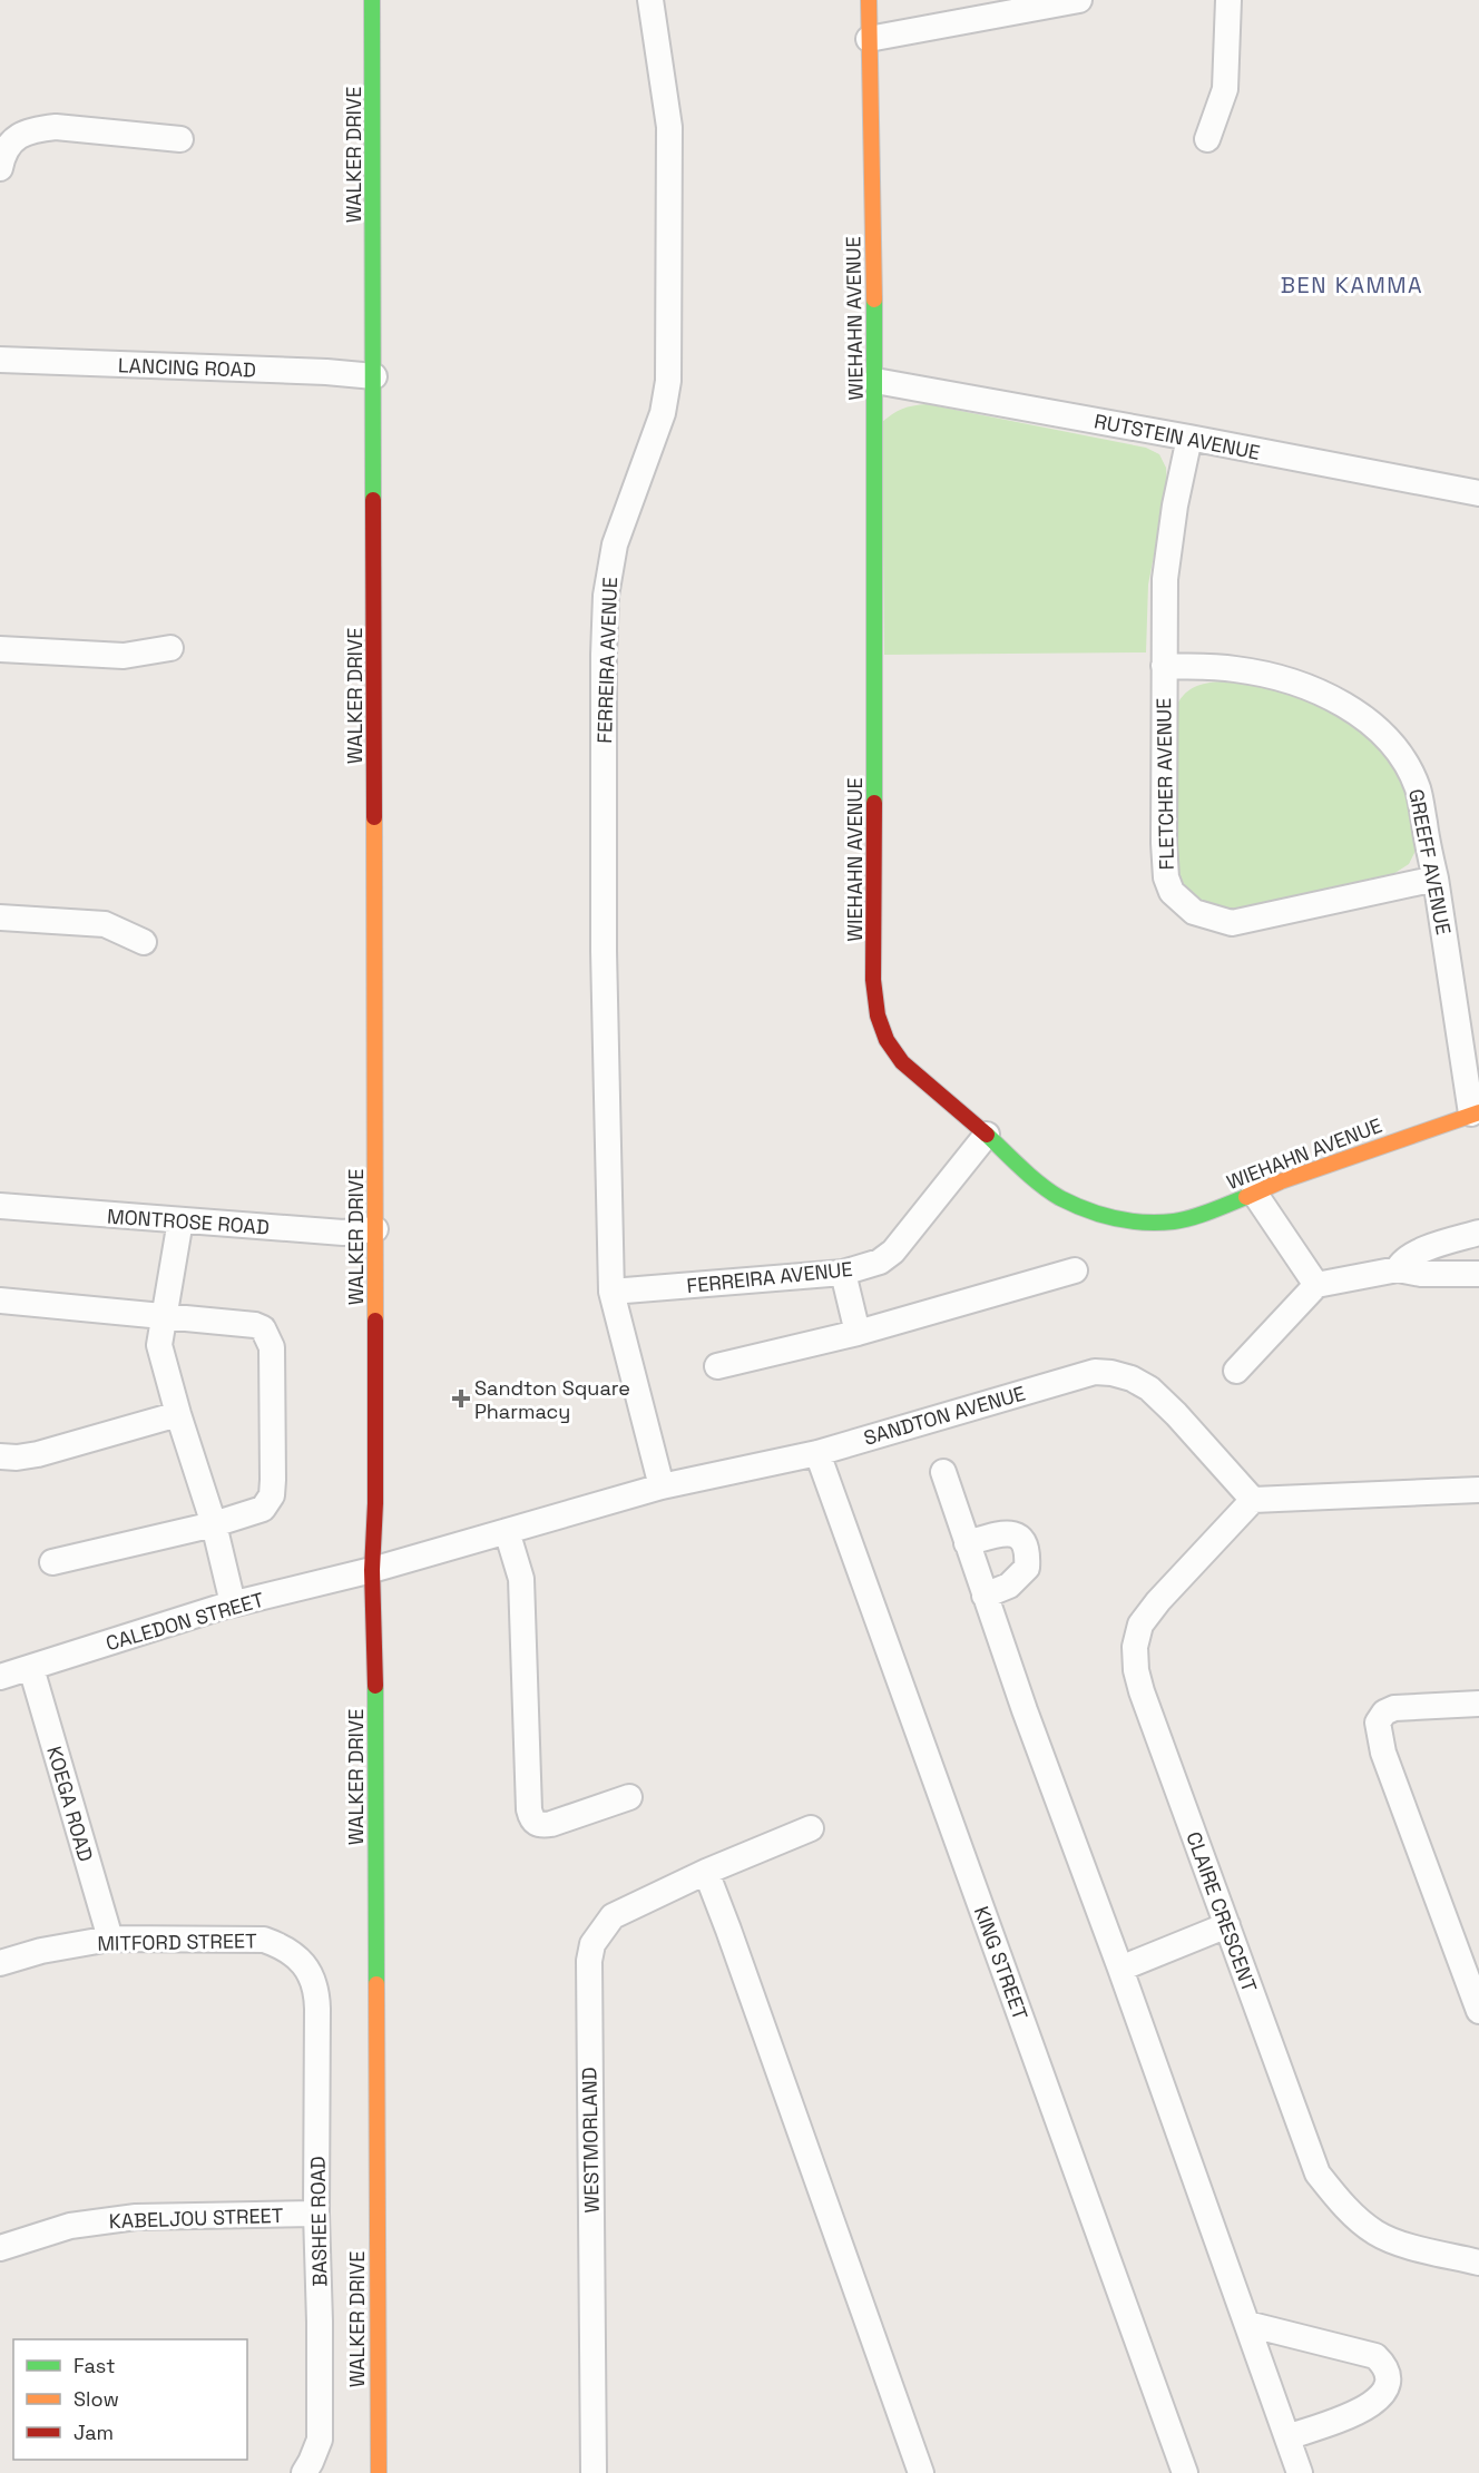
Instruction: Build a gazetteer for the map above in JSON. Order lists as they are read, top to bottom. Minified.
{"streets":{"street":["WALKER DRIVE","WIEHAHN AVENUE","LANCING ROAD","RUTSTEIN AVENUE","FERREIRA AVENUE","FLETCHER AVENUE","GREEFF AVENUE","MONTROSE ROAD","SANDTON AVENUE","CALEDON STREET","KOEGA ROAD","CLAIRE CRESCENT","MITFORD STREET","KING STREET","WESTMORLAND","KABELJOU STREET","BASHEE ROAD"]},"crossings":[["WALKER DRIVE","LANCING ROAD"],["WALKER DRIVE","MONTROSE ROAD"],["WALKER DRIVE","SANDTON AVENUE"],["WALKER DRIVE","CALEDON STREET"],["WIEHAHN AVENUE","RUTSTEIN AVENUE"],["WIEHAHN AVENUE","FERREIRA AVENUE"],["WIEHAHN AVENUE","GREEFF AVENUE"],["RUTSTEIN AVENUE","FLETCHER AVENUE"],["FERREIRA AVENUE","SANDTON AVENUE"],["FLETCHER AVENUE","GREEFF AVENUE"],["SANDTON AVENUE","CALEDON STREET"],["SANDTON AVENUE","CLAIRE CRESCENT"],["SANDTON AVENUE","KING STREET"],["CALEDON STREET","KOEGA ROAD"],["KOEGA ROAD","MITFORD STREET"],["MITFORD STREET","BASHEE ROAD"],["KABELJOU STREET","BASHEE ROAD"]],"districts":["BEN KAMMA"],"places":{"health":["Sandton Square Pharmacy"]},"legend":["Fast","Slow","Jam"]}
